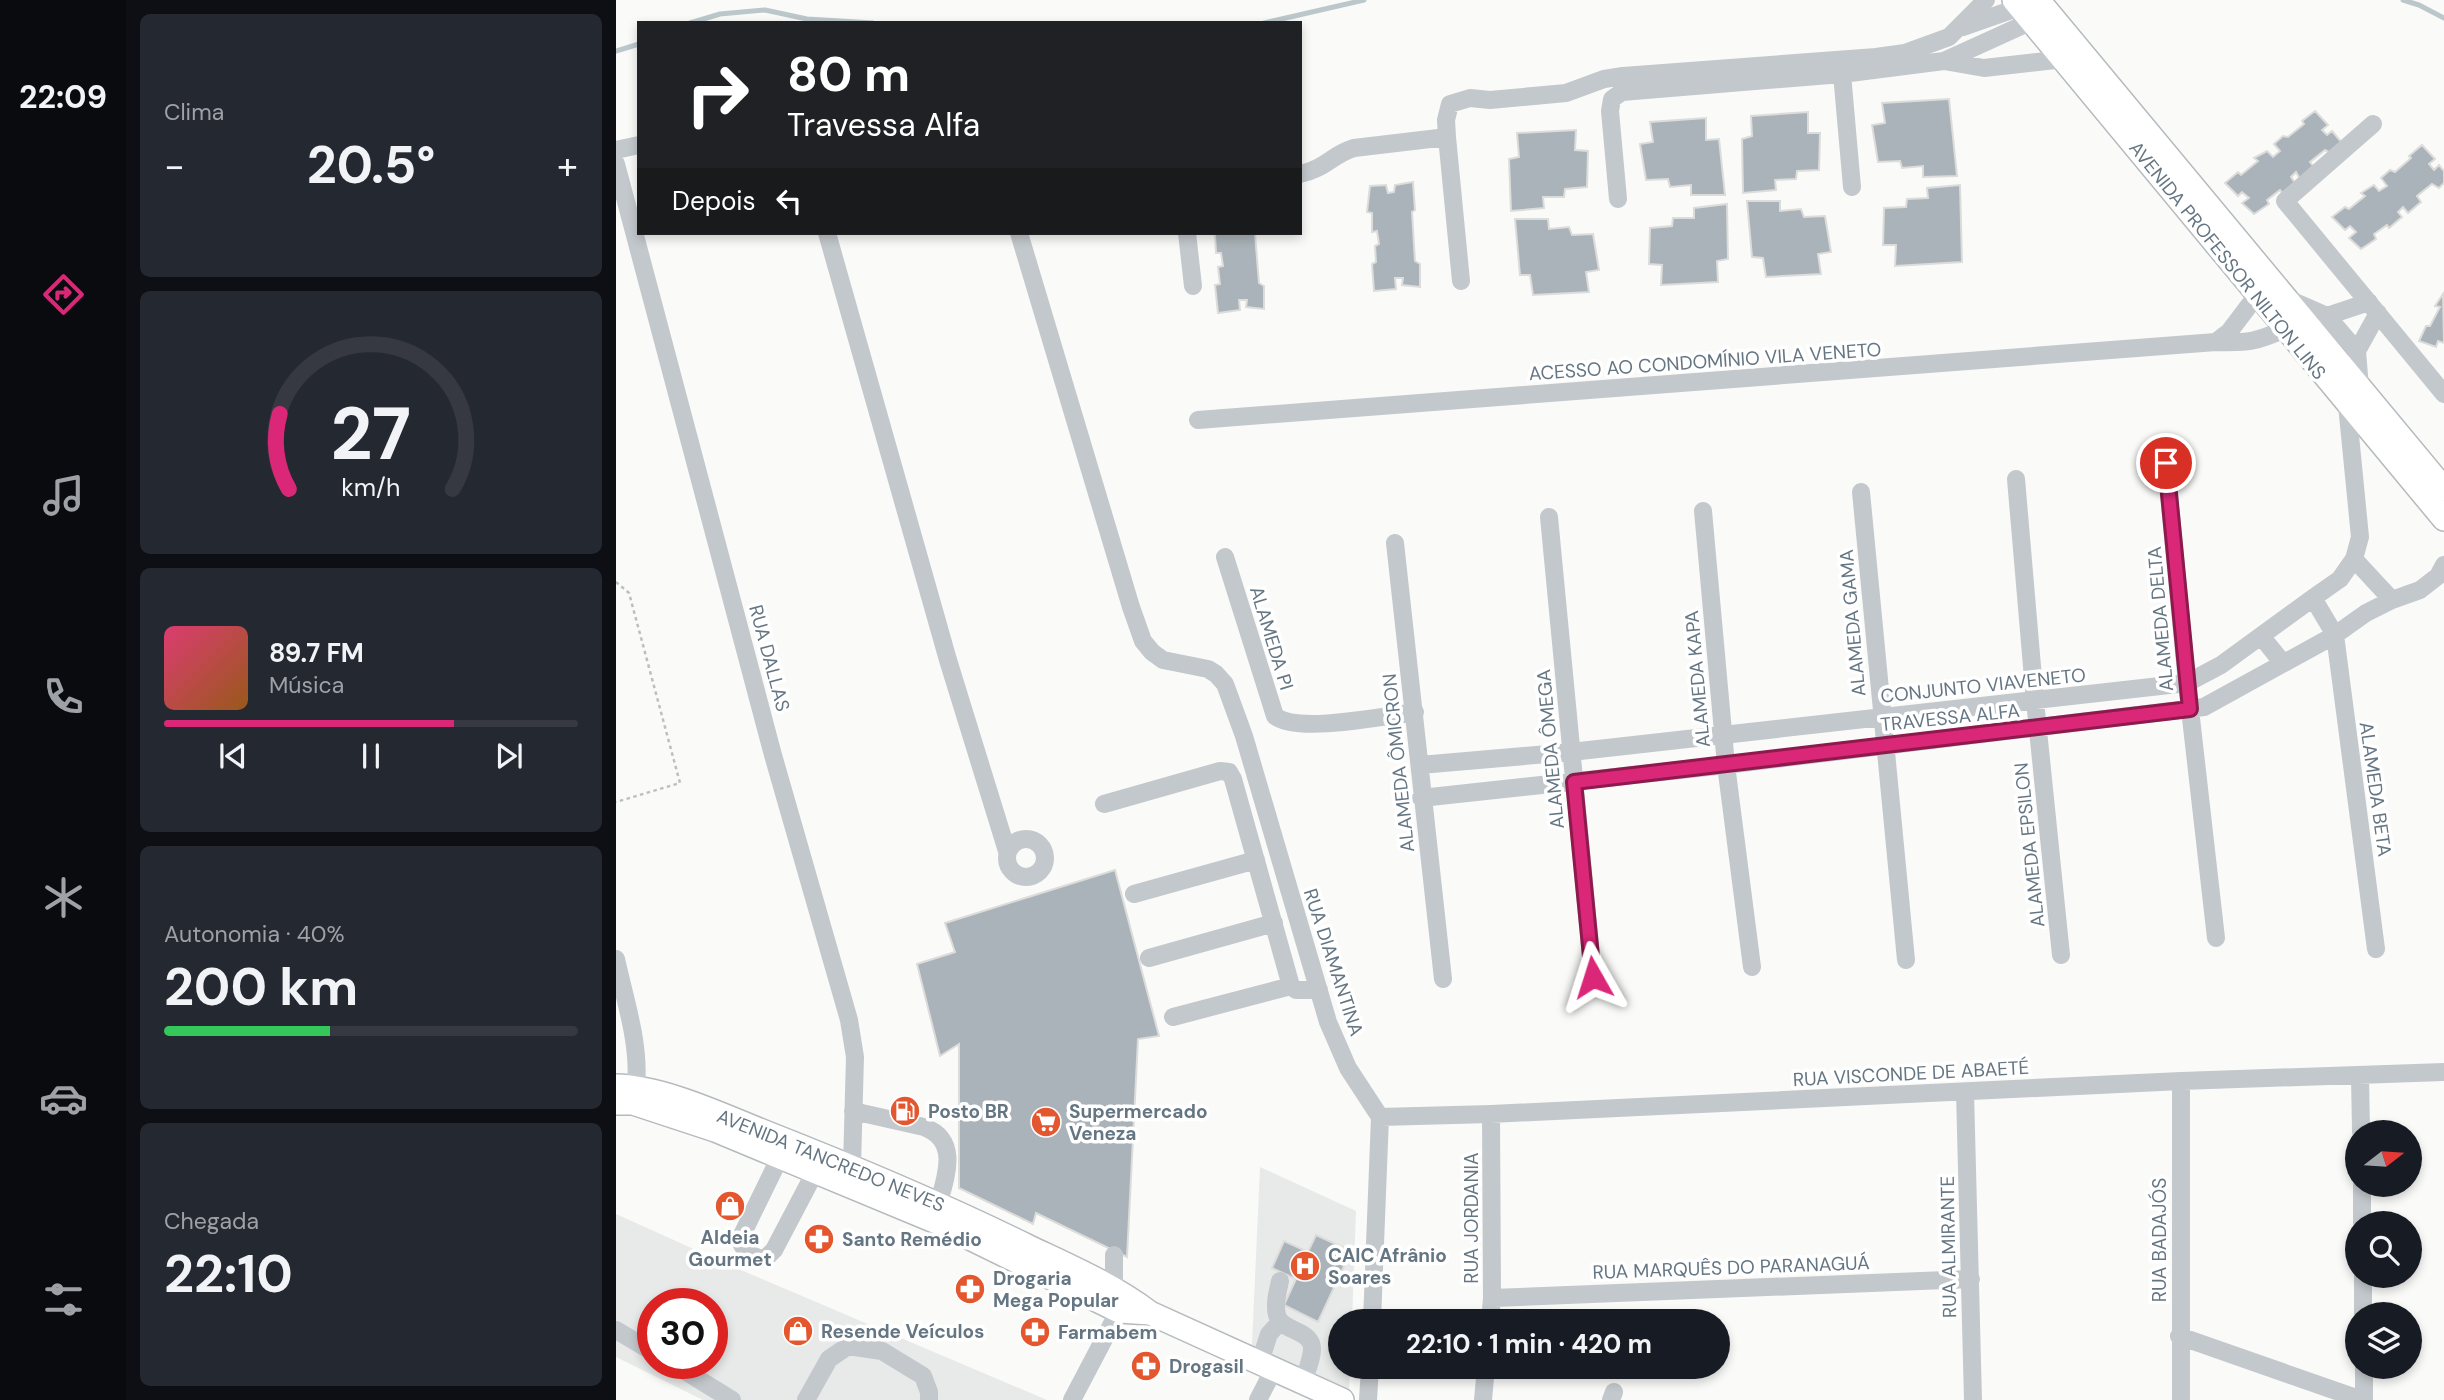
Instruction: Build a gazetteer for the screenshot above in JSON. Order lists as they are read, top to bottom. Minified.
{"streets":{"main road":["AVENIDA PROFESSOR NILTON LINS","AVENIDA TANCREDO NEVES"],"street":["ACESSO AO CONDOMÍNIO VILA VENETO","ALAMEDA DELTA","ALAMEDA GAMA","ALAMEDA PI","RUA DALLAS","ALAMEDA KAPA","CONJUNTO VIAVENETO","TRAVESSA ALFA","ALAMEDA ÔMEGA","ALAMEDA ÔMICRON","ALAMEDA BETA","ALAMEDA EPSILON","RUA DIAMANTINA","RUA VISCONDE DE ABAETÉ","RUA JORDANIA","RUA BADAJÓS","RUA ALMIRANTE","RUA MARQUÊS DO PARANAGUÁ"]},"crossings":[["AVENIDA PROFESSOR NILTON LINS","ACESSO AO CONDOMÍNIO VILA VENETO"],["ALAMEDA DELTA","CONJUNTO VIAVENETO"],["ALAMEDA DELTA","TRAVESSA ALFA"],["ALAMEDA GAMA","CONJUNTO VIAVENETO"],["ALAMEDA GAMA","TRAVESSA ALFA"],["ALAMEDA PI","ALAMEDA ÔMICRON"],["RUA DALLAS","AVENIDA TANCREDO NEVES"],["ALAMEDA KAPA","CONJUNTO VIAVENETO"],["ALAMEDA KAPA","TRAVESSA ALFA"],["CONJUNTO VIAVENETO","ALAMEDA ÔMEGA"],["CONJUNTO VIAVENETO","ALAMEDA ÔMICRON"],["CONJUNTO VIAVENETO","ALAMEDA EPSILON"],["TRAVESSA ALFA","ALAMEDA ÔMEGA"],["TRAVESSA ALFA","ALAMEDA ÔMICRON"],["TRAVESSA ALFA","ALAMEDA BETA"],["TRAVESSA ALFA","ALAMEDA EPSILON"],["RUA DIAMANTINA","RUA VISCONDE DE ABAETÉ"],["RUA VISCONDE DE ABAETÉ","RUA JORDANIA"],["RUA VISCONDE DE ABAETÉ","RUA BADAJÓS"],["RUA VISCONDE DE ABAETÉ","RUA ALMIRANTE"],["RUA JORDANIA","RUA MARQUÊS DO PARANAGUÁ"],["RUA ALMIRANTE","RUA MARQUÊS DO PARANAGUÁ"]],"places":{"fuel station":["Posto BR"],"supermarket":["Supermercado Veneza"],"shop":["Aldeia Gourmet","Resende Veículos"],"pharmacy":["Santo Remédio","Drogaria Mega Popular","Farmabem","Drogasil"],"hospital":["CAIC Afrânio Soares"]},"north":"right","page":{"tabs":"22:09","tile":["Clima",["Autonomia · 40%","200 km"],["Chegada","22:10"]],"turn":["80 m","Travessa Alfa"],"heat":["−","20.5°","+"],"then":"Depois","song":["89.7 FM","Música"],"limit":"30","trip":"22:10 · 1 min · 420 m","gauge":["27","km/h"]}}
